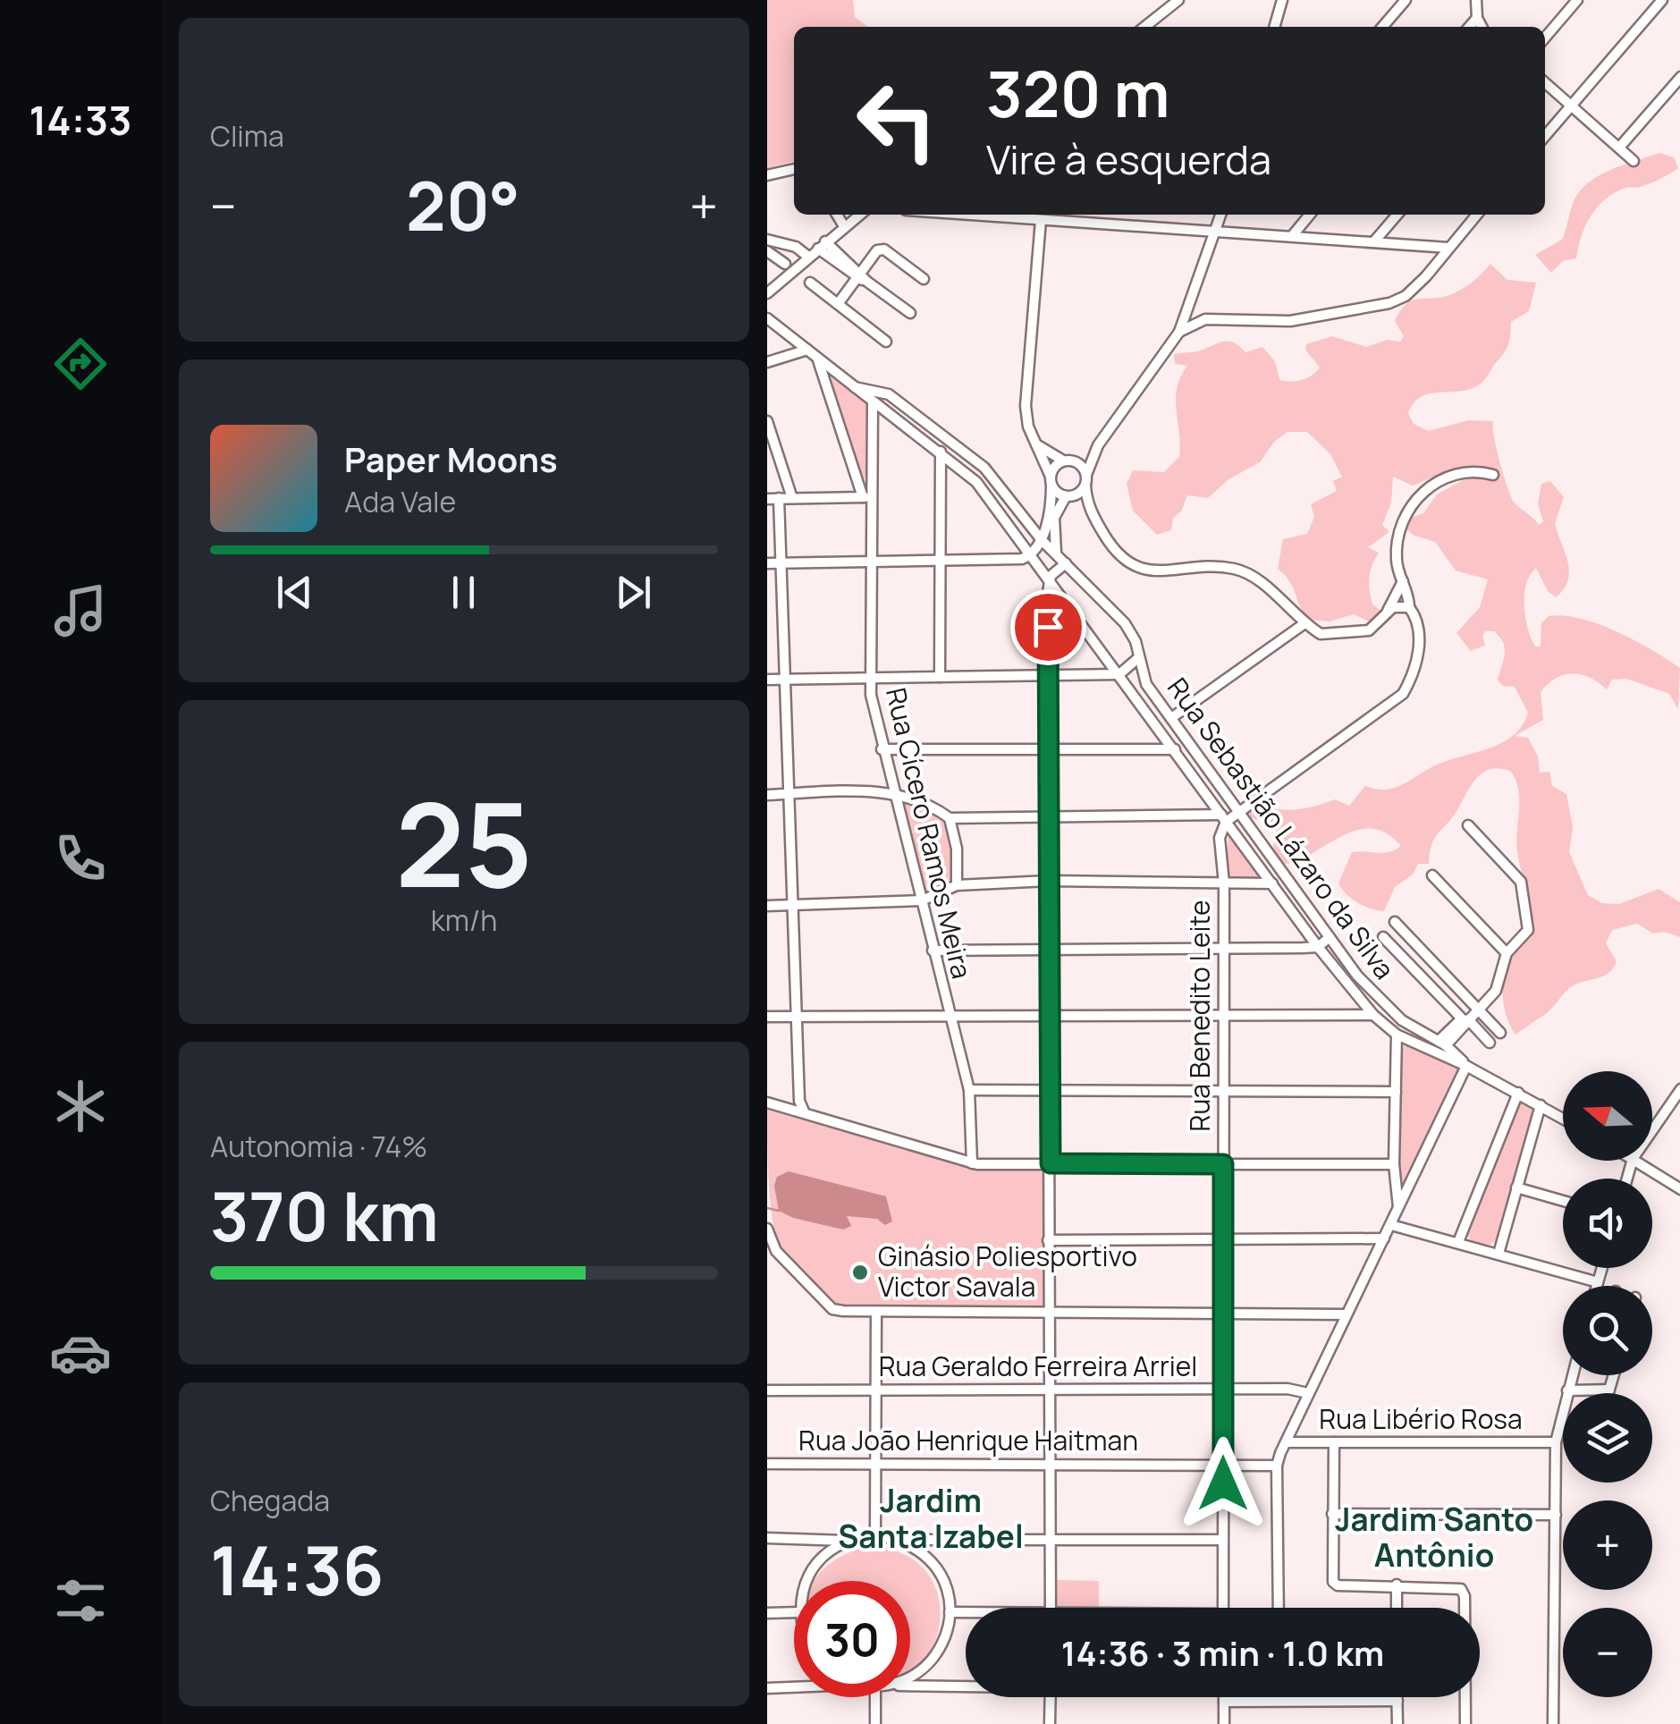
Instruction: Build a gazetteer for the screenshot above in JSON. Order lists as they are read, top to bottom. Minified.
{"streets":{"street":["Rua Sebastião Lázaro da Silva","Rua Cícero Ramos Meira","Rua Benedito Leite","Rua Geraldo Ferreira Arriel","Rua Libério Rosa","Rua João Henrique Haitman"]},"crossings":[["Rua Sebastião Lázaro da Silva","Rua Cícero Ramos Meira"],["Rua Sebastião Lázaro da Silva","Rua Benedito Leite"],["Rua Benedito Leite","Rua Geraldo Ferreira Arriel"],["Rua Benedito Leite","Rua João Henrique Haitman"]],"districts":["Jardim Santa Izabel","Jardim Santo Antônio"],"places":["Ginásio Poliesportivo Victor Savala"],"north":"left","page":{"tabs":"14:33","tile":["Clima",["25","km/h"],["Autonomia · 74%","370 km"],["Chegada","14:36"]],"turn":["320 m","Vire à esquerda"],"heat":["−","20°","+"],"song":["Paper Moons","Ada Vale"],"map_buttons":["+","−"],"limit":"30","trip":"14:36 · 3 min · 1.0 km"}}
